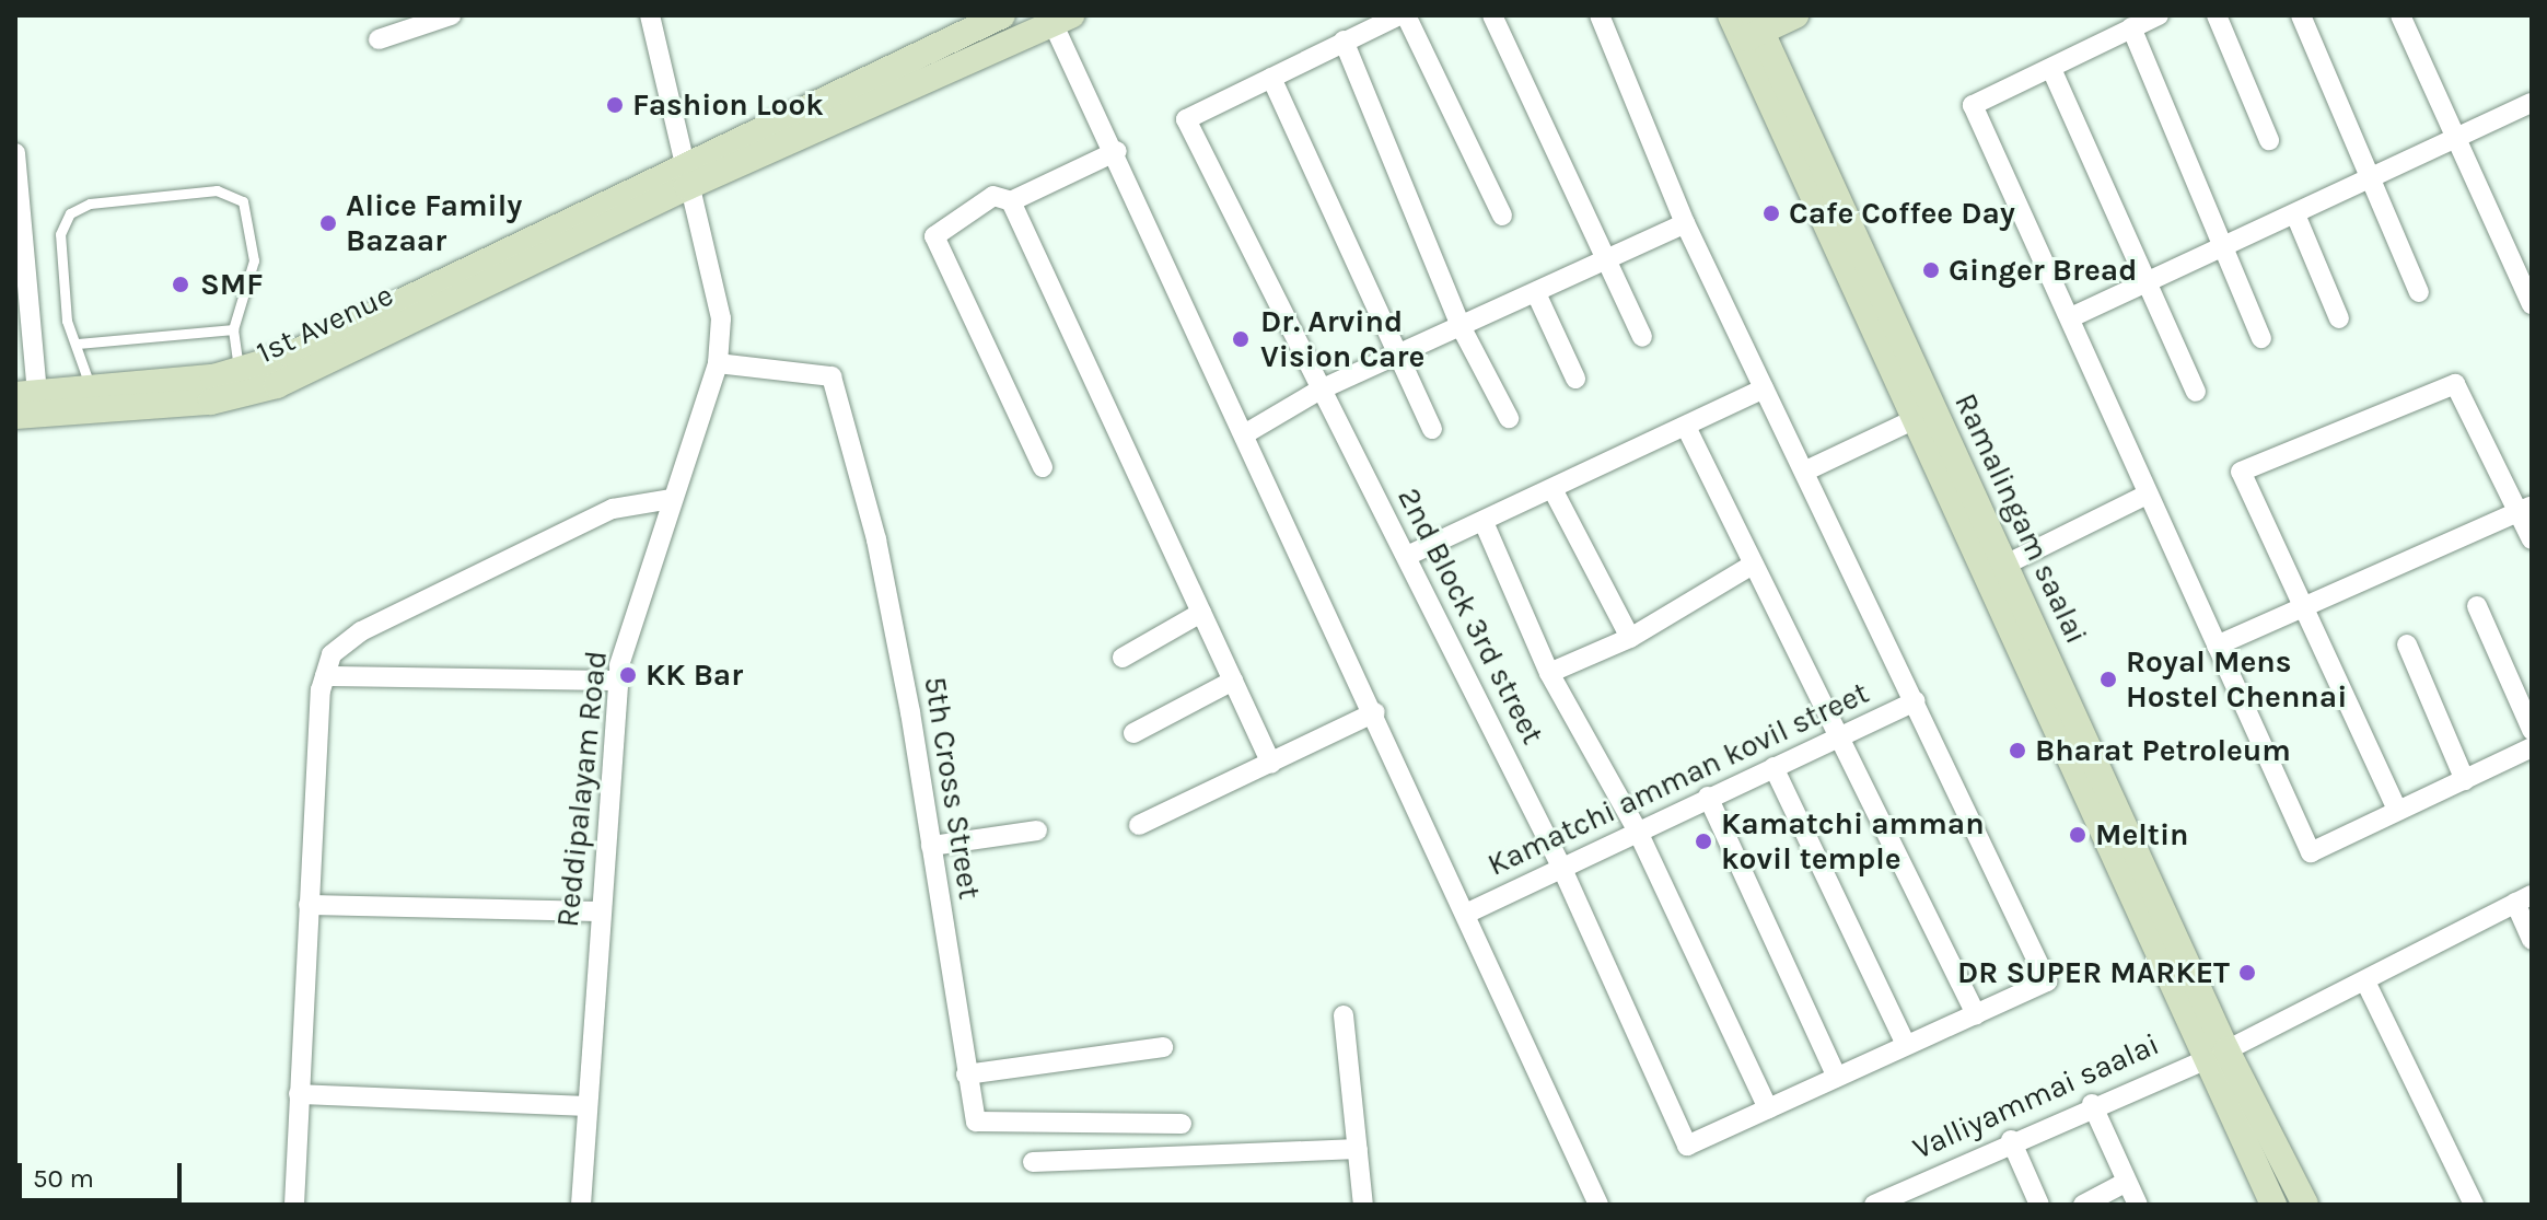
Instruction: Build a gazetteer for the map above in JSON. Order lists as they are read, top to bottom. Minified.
{"streets":{"main road":["1st Avenue"],"street":["2nd Block 3rd street","Kamatchi amman kovil street","5th Cross Street","Reddipalayam Road","Valliyammai saalai"]},"crossings":[["1st Avenue","Reddipalayam Road"],["2nd Block 3rd street","Kamatchi amman kovil street"],["5th Cross Street","Reddipalayam Road"]],"places":["Fashion Look","Cafe Coffee Day","Alice Family Bazaar","Ginger Bread","SMF","Dr. Arvind Vision Care","KK Bar","Royal Mens Hostel Chennai","Bharat Petroleum","Meltin","Kamatchi amman kovil temple","DR SUPER MARKET"],"scale_bar":"50 m"}
